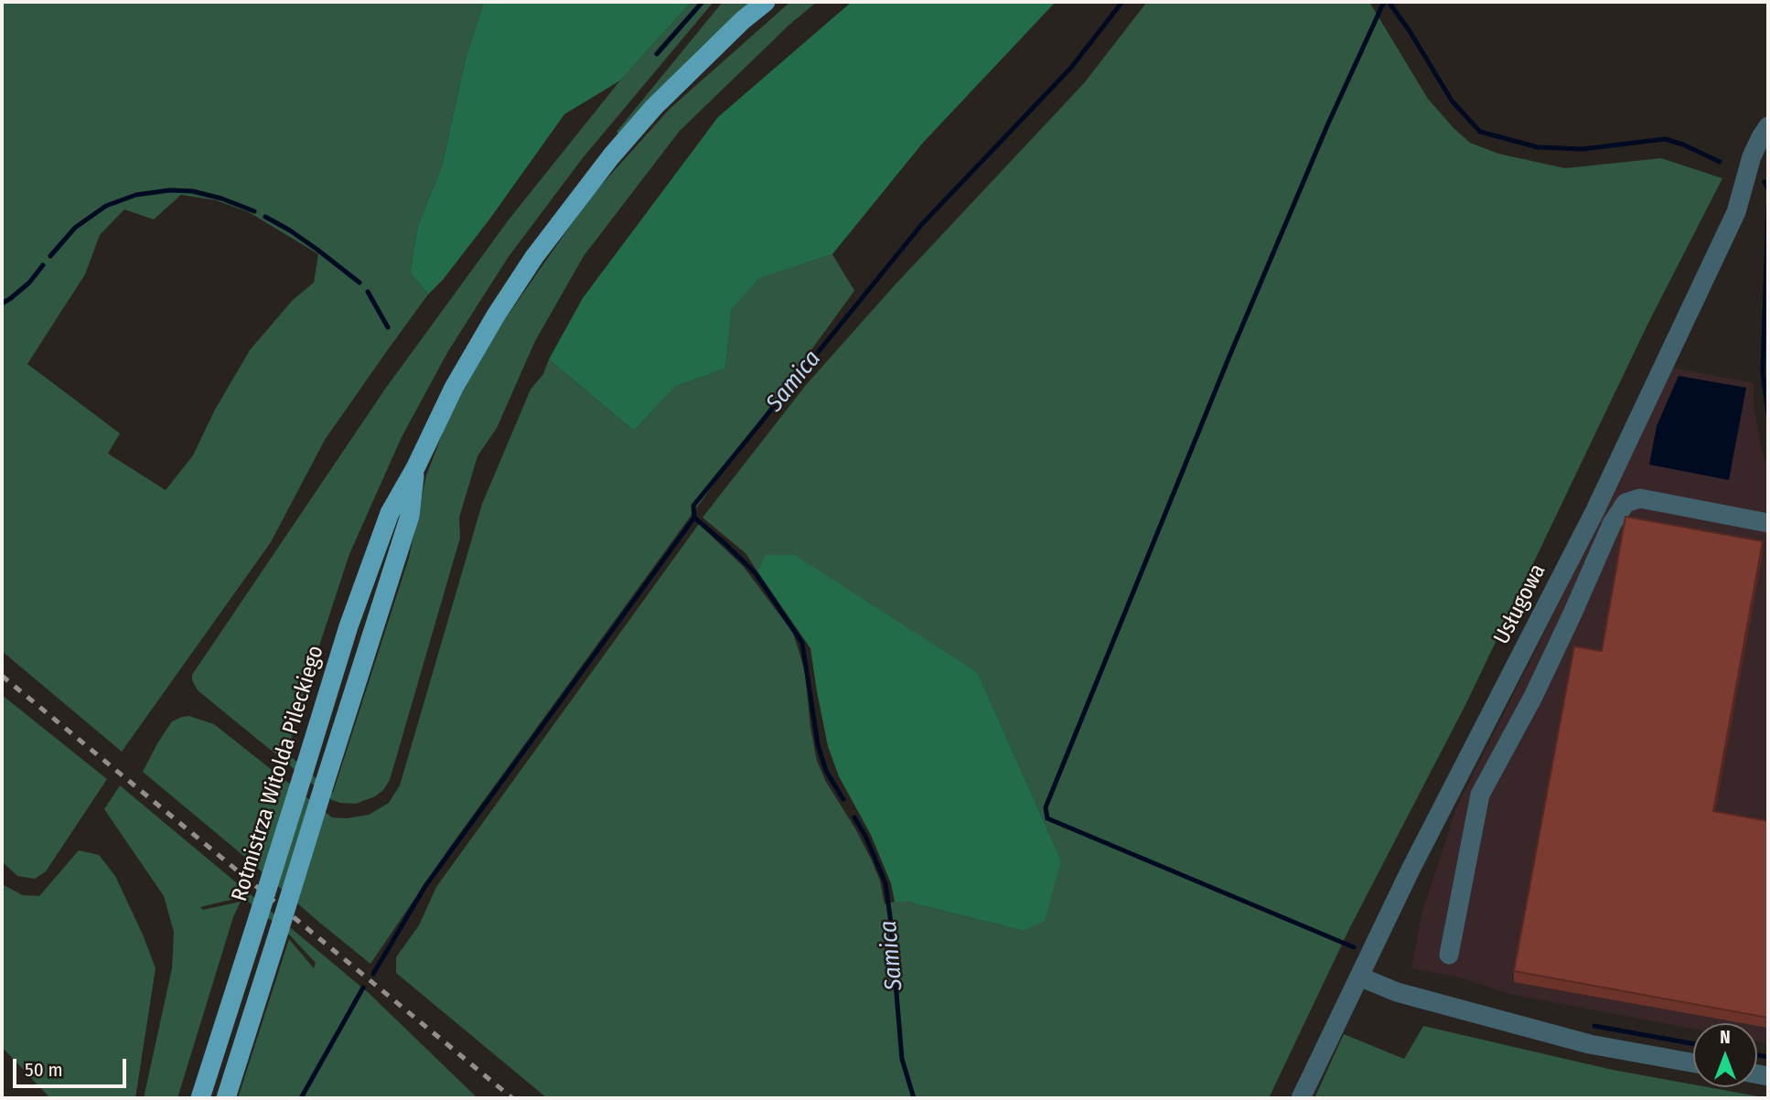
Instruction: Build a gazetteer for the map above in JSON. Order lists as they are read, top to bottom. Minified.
{"streets":{"main road":["Rotmistrza Witolda Pileckiego"],"street":["Usługowa"]},"water":["Samica"],"scale_bar":"50 m","north":"top"}
